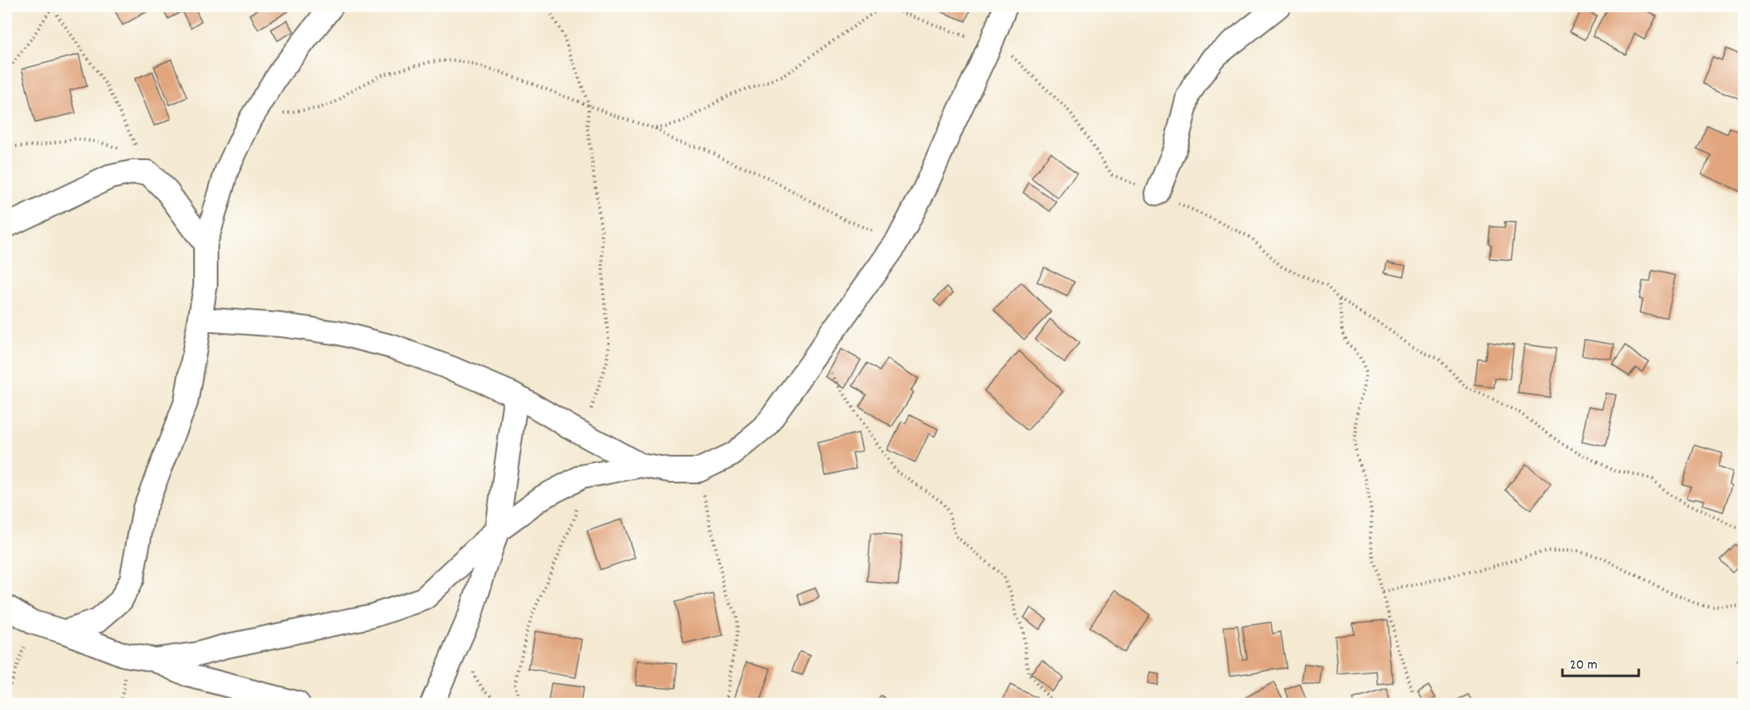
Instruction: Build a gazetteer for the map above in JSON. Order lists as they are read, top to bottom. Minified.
{"scale_bar":"20 m"}
